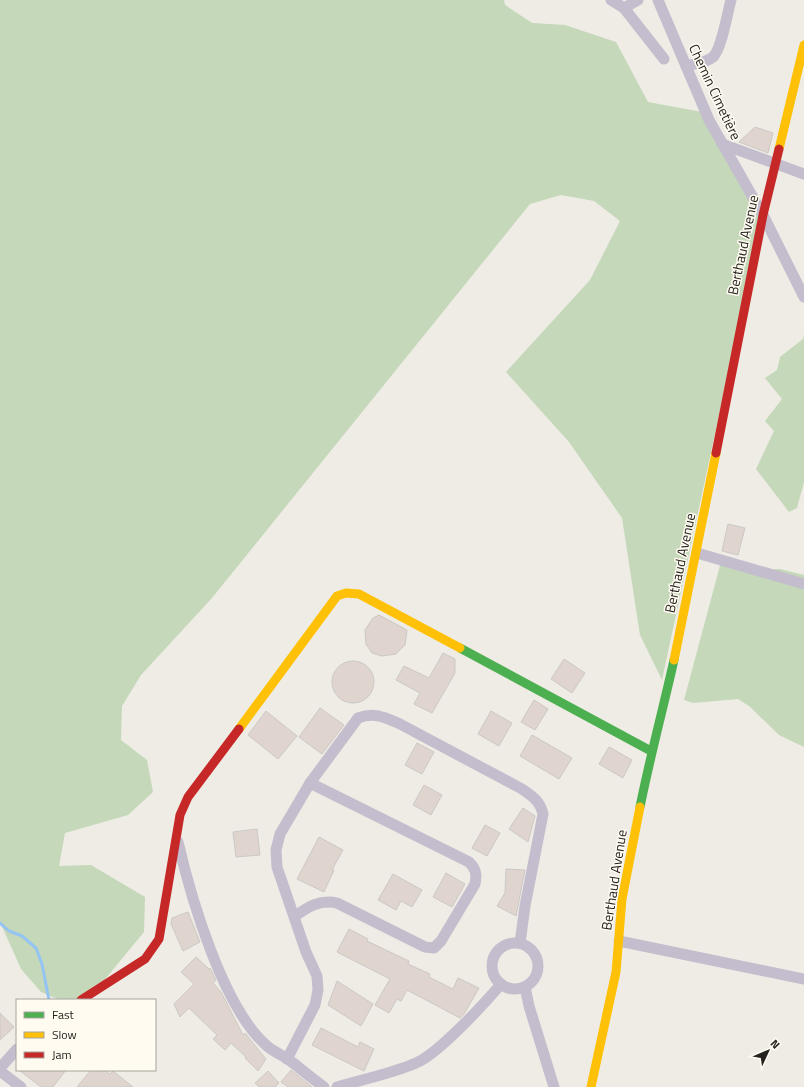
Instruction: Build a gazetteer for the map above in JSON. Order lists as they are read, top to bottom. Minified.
{"streets":{"street":["Chemin Cimetière","Berthaud Avenue"]},"crossings":[["Chemin Cimetière","Berthaud Avenue"]],"legend":["Fast","Slow","Jam"],"north":"top right"}
